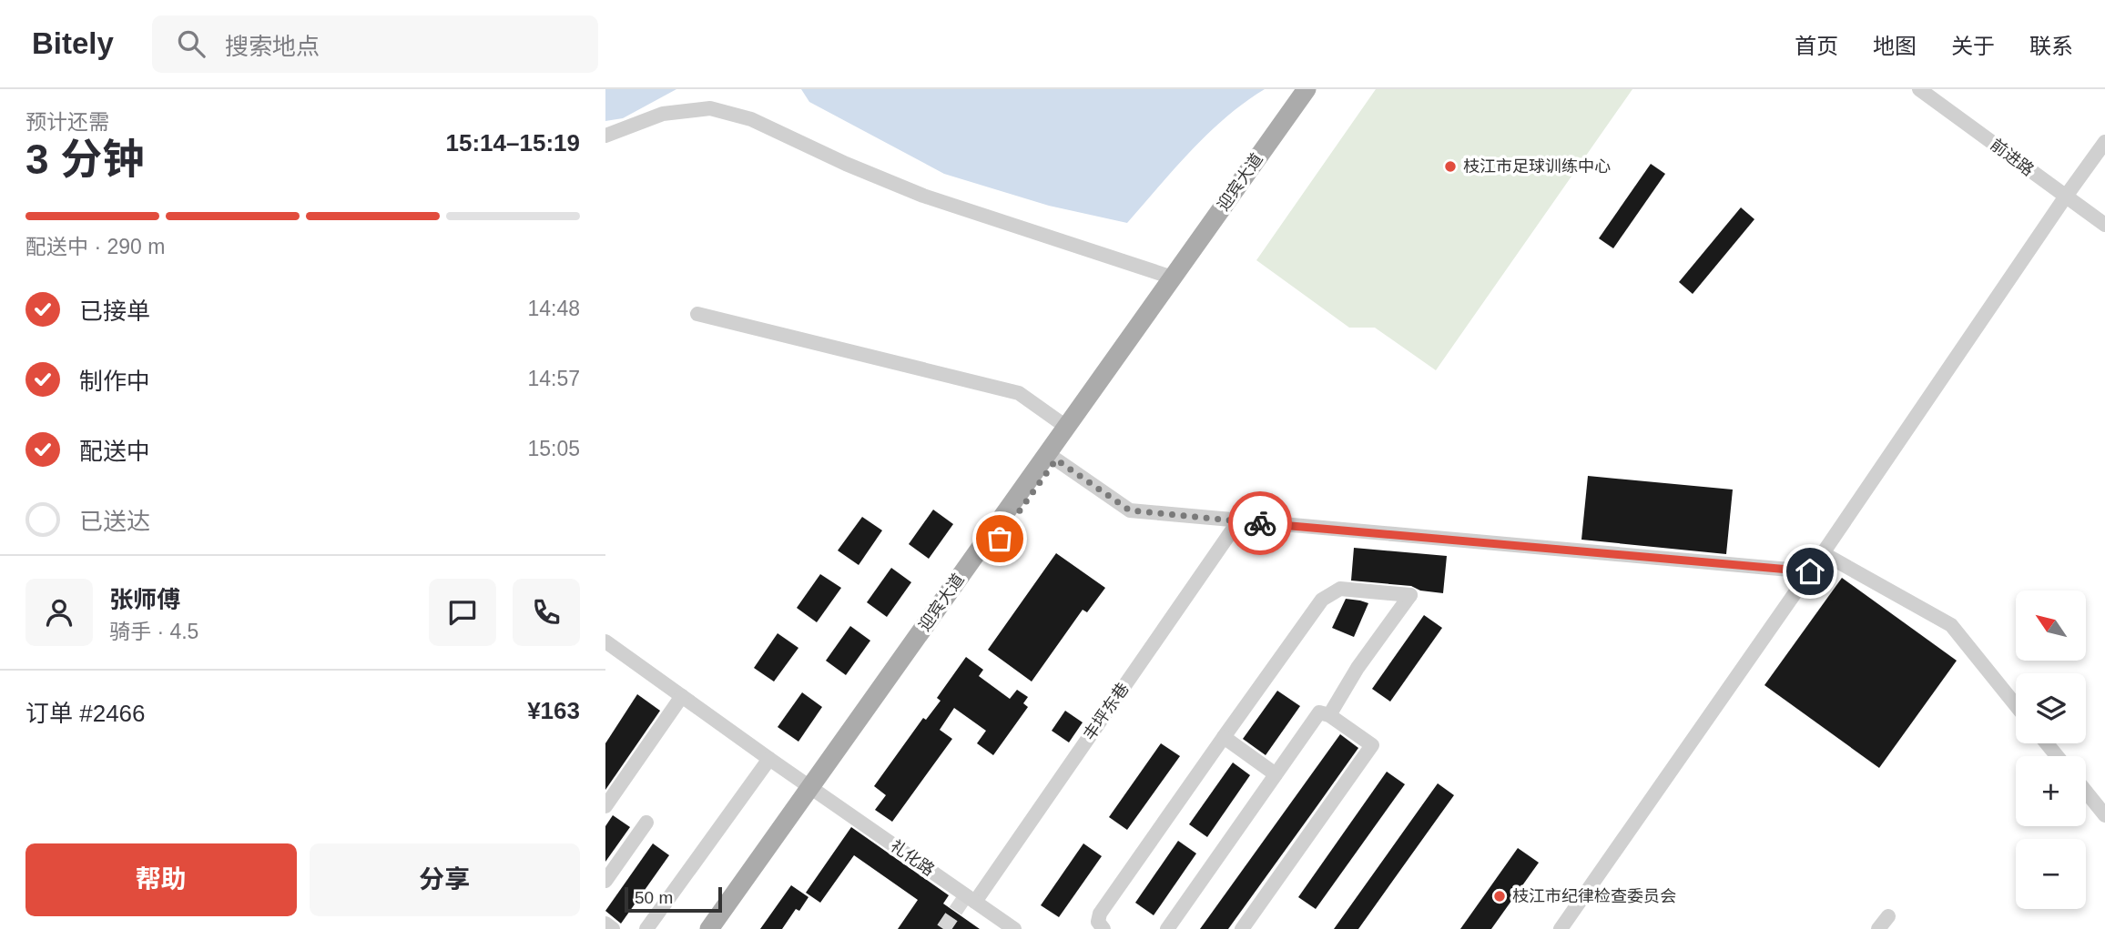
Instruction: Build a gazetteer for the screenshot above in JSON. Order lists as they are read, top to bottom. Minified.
{"streets":{"main road":["迎宾大道"],"street":["前进路","丰坪东巷","礼化路"]},"crossings":[["迎宾大道","礼化路"],["丰坪东巷","礼化路"]],"places":["枝江市足球训练中心","枝江市纪律检查委员会"],"scale_bar":"50 m","north":"top left","page":{"header":"Bitely","search":"搜索地点","nav":["首页","地图","关于","联系"],"heading":["3 分钟","预计还需","15:14–15:19"],"panel":["张师傅","骑手 · 4.5","订单 #2466","¥163"],"bar":"配送中 · 290 m","list":[["已接单","14:48"],["制作中","14:57"],["配送中","15:05"],"已送达"],"map_buttons":["+","−"],"buttons":["帮助","分享"],"scale":"50 m"}}
